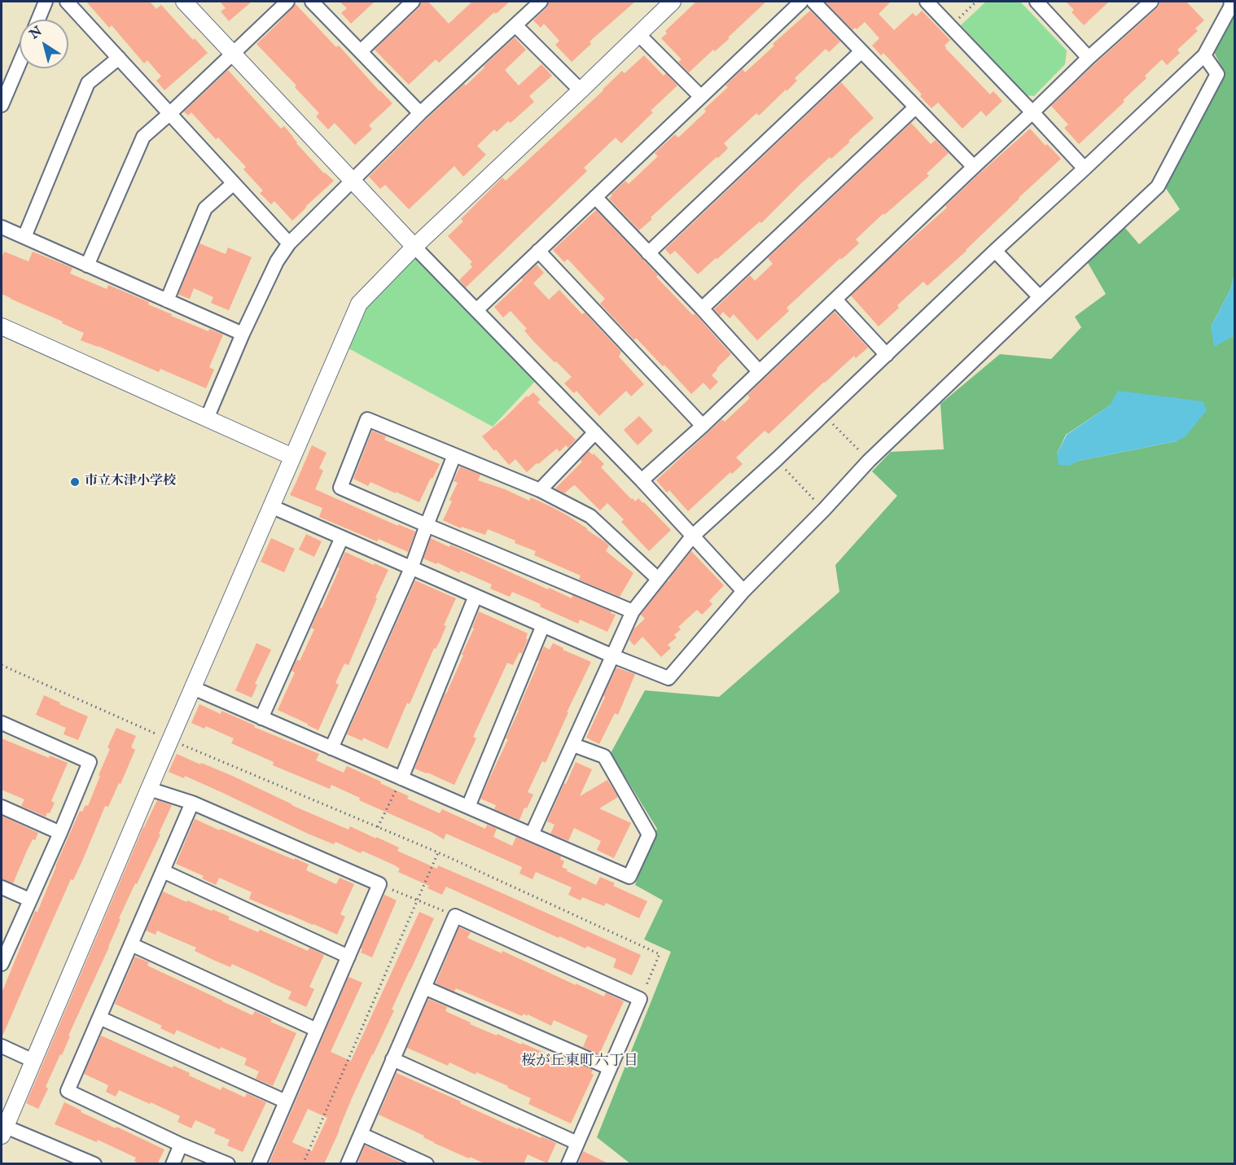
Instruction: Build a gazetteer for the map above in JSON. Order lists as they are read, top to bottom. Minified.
{"districts":["桜が丘東町六丁目"],"places":["市立木津小学校"],"north":"top left"}
